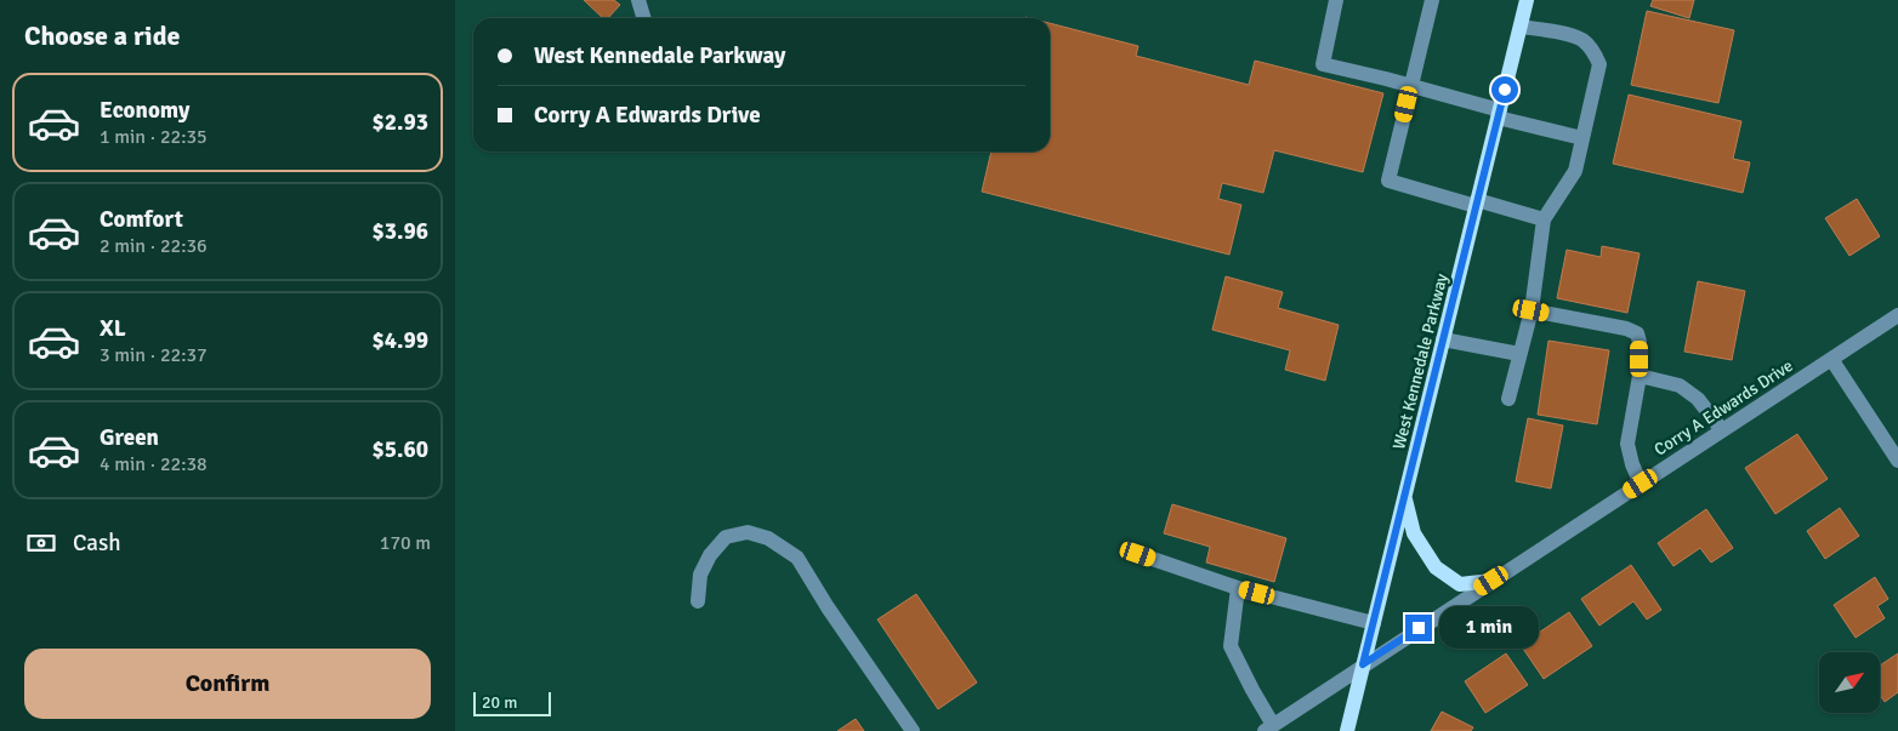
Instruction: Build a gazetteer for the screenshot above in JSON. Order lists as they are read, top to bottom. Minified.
{"streets":{"main road":["West Kennedale Parkway"],"street":["Corry A Edwards Drive"]},"crossings":[["West Kennedale Parkway","Corry A Edwards Drive"]],"scale_bar":"20 m","north":"top right","page":{"heading":"Choose a ride","banner":["West Kennedale Parkway","Corry A Edwards Drive"],"list":[{"name":"Economy","note":"1 min · 22:35","value":"$2.93"},{"name":"Comfort","note":"2 min · 22:36","value":"$3.96"},{"name":"XL","note":"3 min · 22:37","value":"$4.99"},{"name":"Green","note":"4 min · 22:38","value":"$5.60"}],"pay":["Cash","170 m"],"bubble":"1 min","buttons":"Confirm","scale":"20 m"}}
